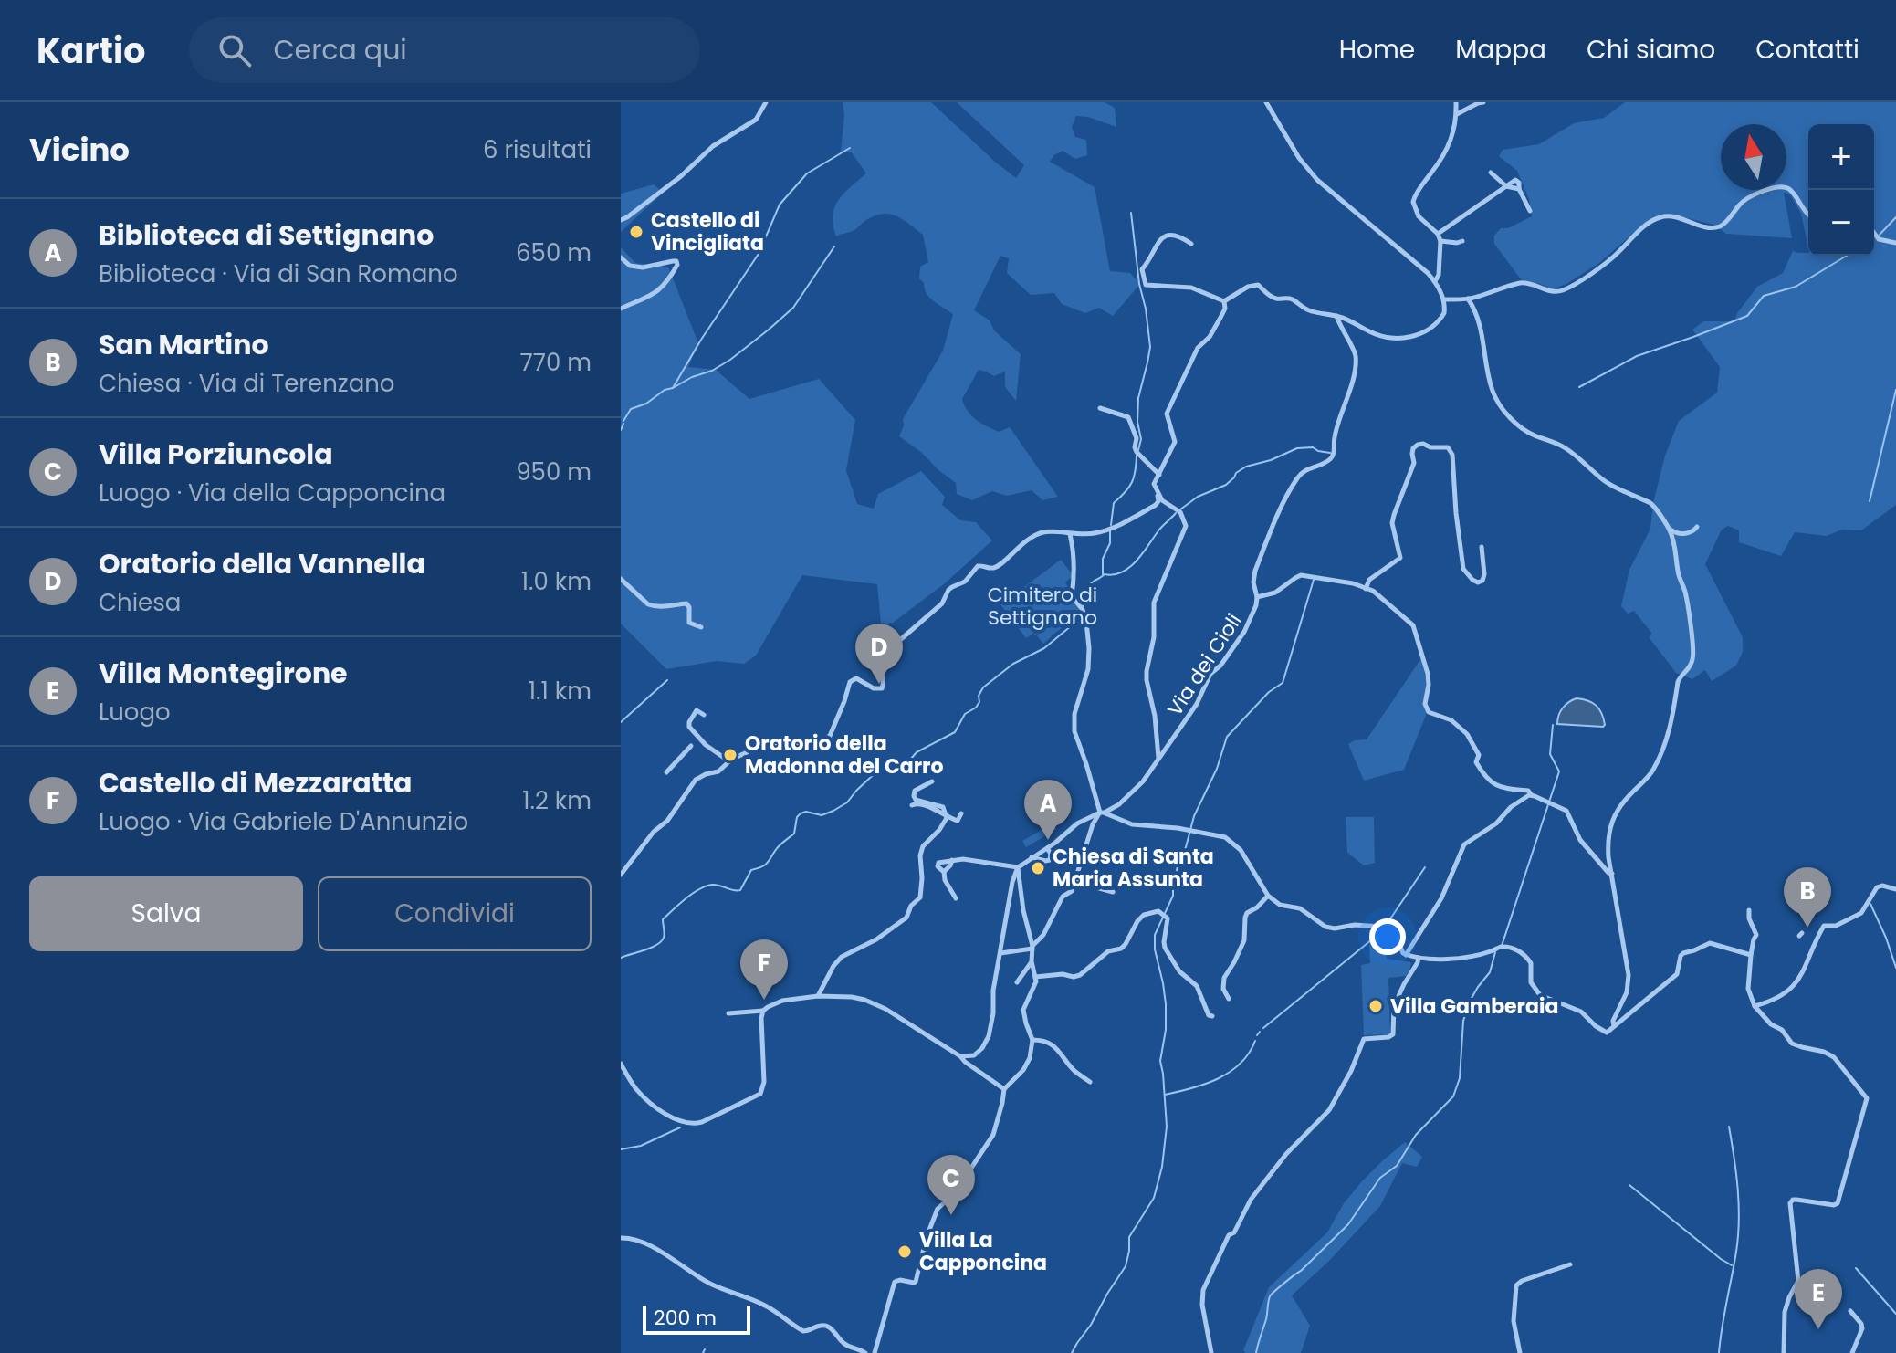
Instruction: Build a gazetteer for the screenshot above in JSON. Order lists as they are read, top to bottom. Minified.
{"streets":{"street":["Via dei Cioli"]},"parks":["Cimitero di Settignano"],"places":["Castello di Vincigliata","Oratorio della Madonna del Carro","Chiesa di Santa Maria Assunta","Villa Gamberaia","Villa La Capponcina"],"scale_bar":"200 m","north":"top","page":{"header":"Kartio","search":"Cerca qui","nav":["Home","Mappa","Chi siamo","Contatti"],"heading":["Vicino","6 risultati"],"map_buttons":["+","−"],"list":[{"mark":"A","name":"Biblioteca di Settignano","note":"Biblioteca · Via di San Romano","value":"650 m"},{"mark":"B","name":"San Martino","note":"Chiesa · Via di Terenzano","value":"770 m"},{"mark":"C","name":"Villa Porziuncola","note":"Luogo · Via della Capponcina","value":"950 m"},{"mark":"D","name":"Oratorio della Vannella","note":"Chiesa","value":"1.0 km"},{"mark":"E","name":"Villa Montegirone","note":"Luogo","value":"1.1 km"},{"mark":"F","name":"Castello di Mezzaratta","note":"Luogo · Via Gabriele D'Annunzio","value":"1.2 km"}],"pins":["D","A","B","F","C","E"],"buttons":["Salva","Condividi"],"scale":"200 m"}}
